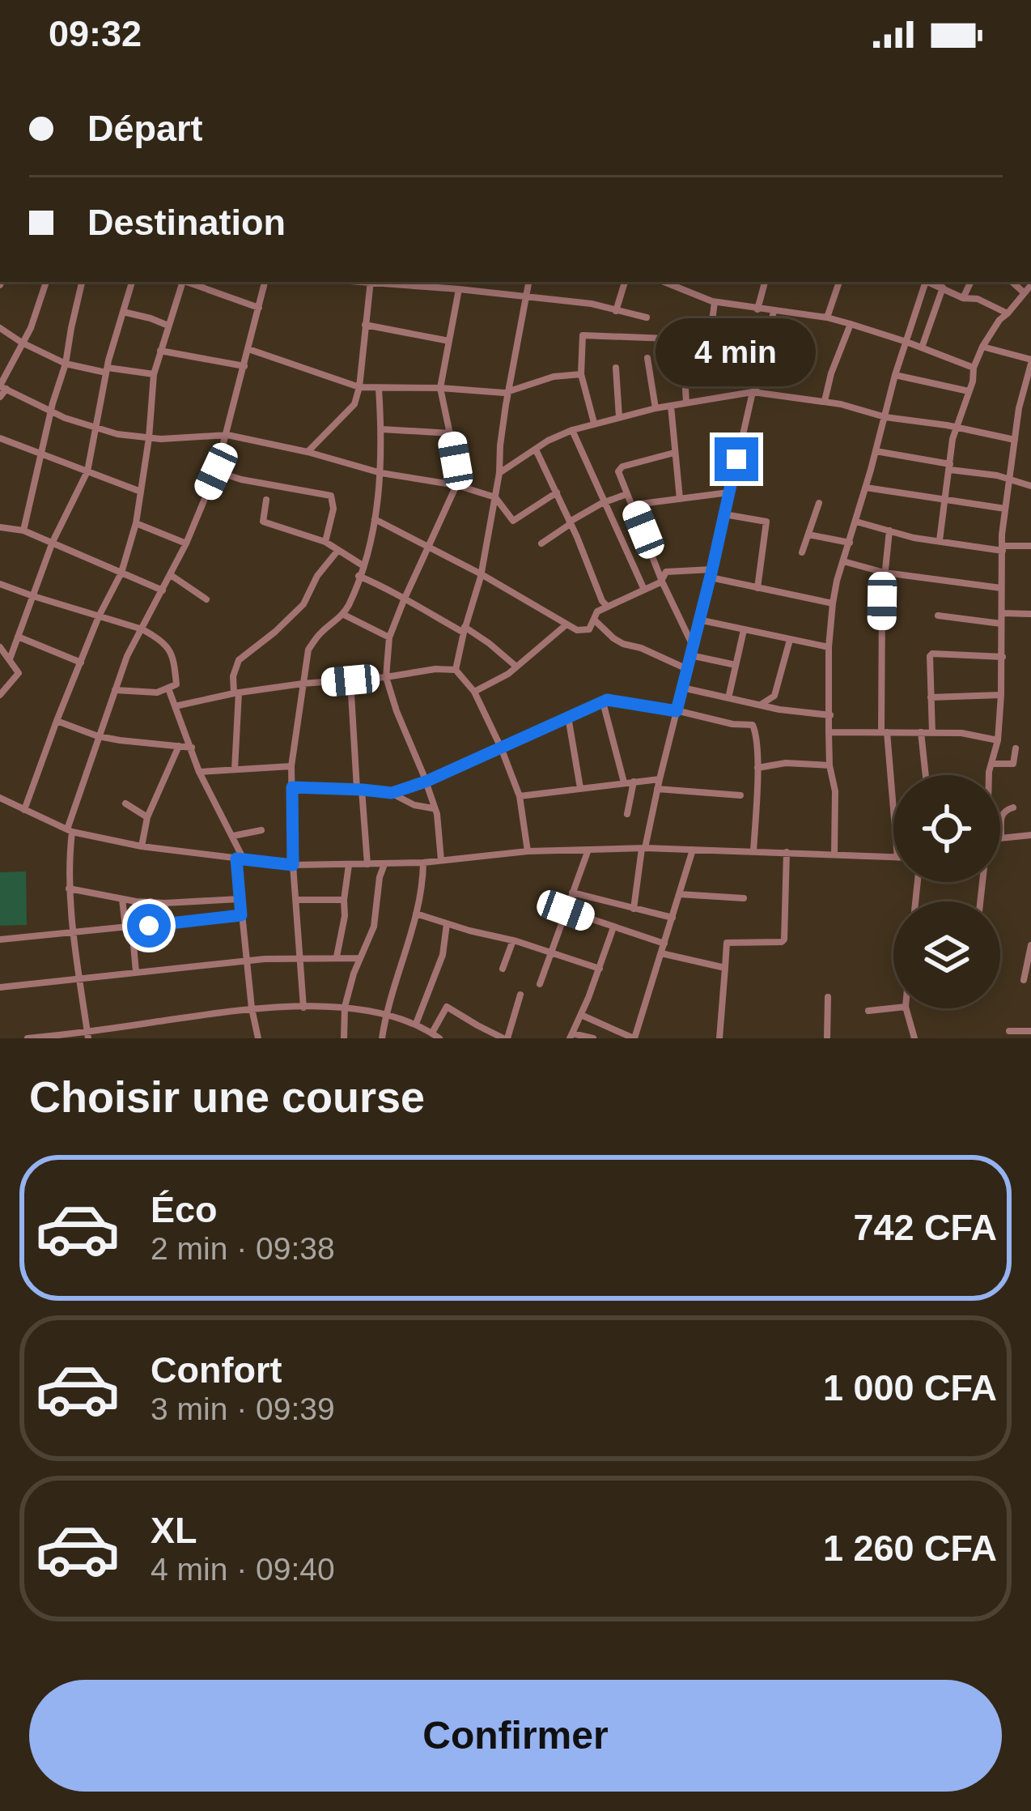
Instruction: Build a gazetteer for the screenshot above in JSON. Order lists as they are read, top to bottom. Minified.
{"page":{"status":"09:32","banner":["Départ","Destination"],"bubble":"4 min","heading":"Choisir une course","list":[{"name":"Éco","note":"2 min · 09:38","value":"742 CFA"},{"name":"Confort","note":"3 min · 09:39","value":"1 000 CFA"},{"name":"XL","note":"4 min · 09:40","value":"1 260 CFA"}],"buttons":"Confirmer"}}
